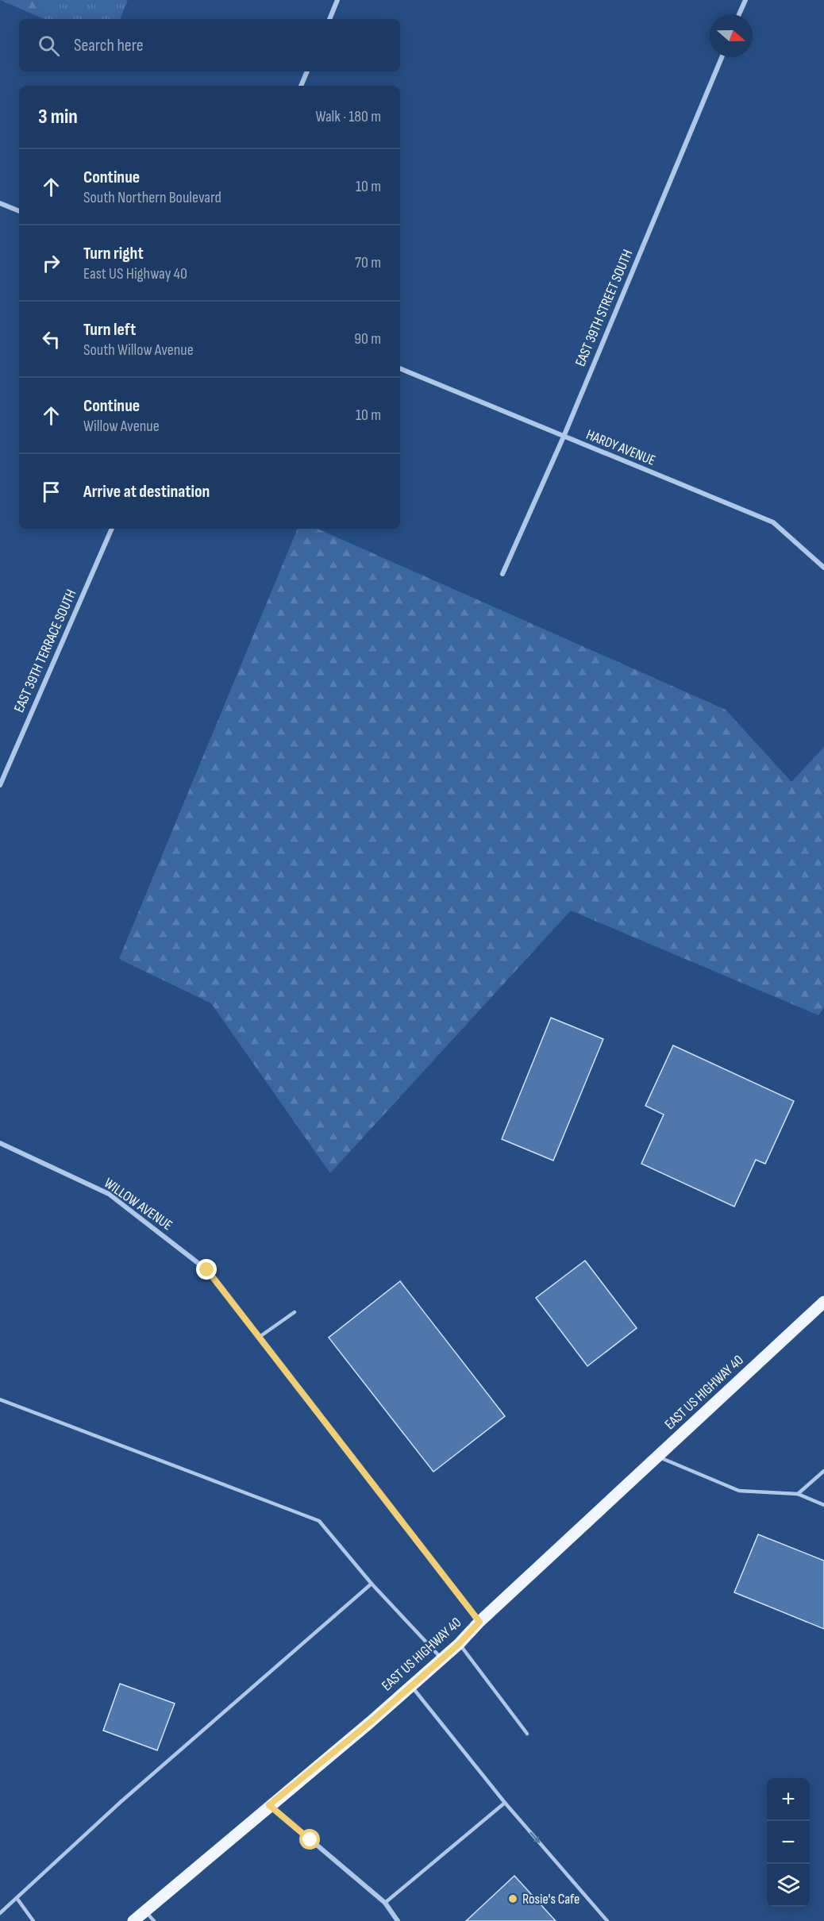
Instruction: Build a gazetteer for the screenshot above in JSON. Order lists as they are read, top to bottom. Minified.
{"streets":{"main road":["EAST US HIGHWAY 40"],"street":["EAST 39TH STREET SOUTH","HARDY AVENUE","EAST 39TH TERRACE SOUTH","WILLOW AVENUE"]},"crossings":[["EAST 39TH STREET SOUTH","HARDY AVENUE"],["WILLOW AVENUE","EAST US HIGHWAY 40"]],"places":["Rosie's Cafe"],"north":"right","page":{"search":"Search here","heading":["3 min","Walk · 180 m"],"list":[["Continue","South Northern Boulevard","10 m"],["Turn right","East US Highway 40","70 m"],["Turn left","South Willow Avenue","90 m"],["Continue","Willow Avenue","10 m"],"Arrive at destination"],"map_buttons":["+","−"]}}
